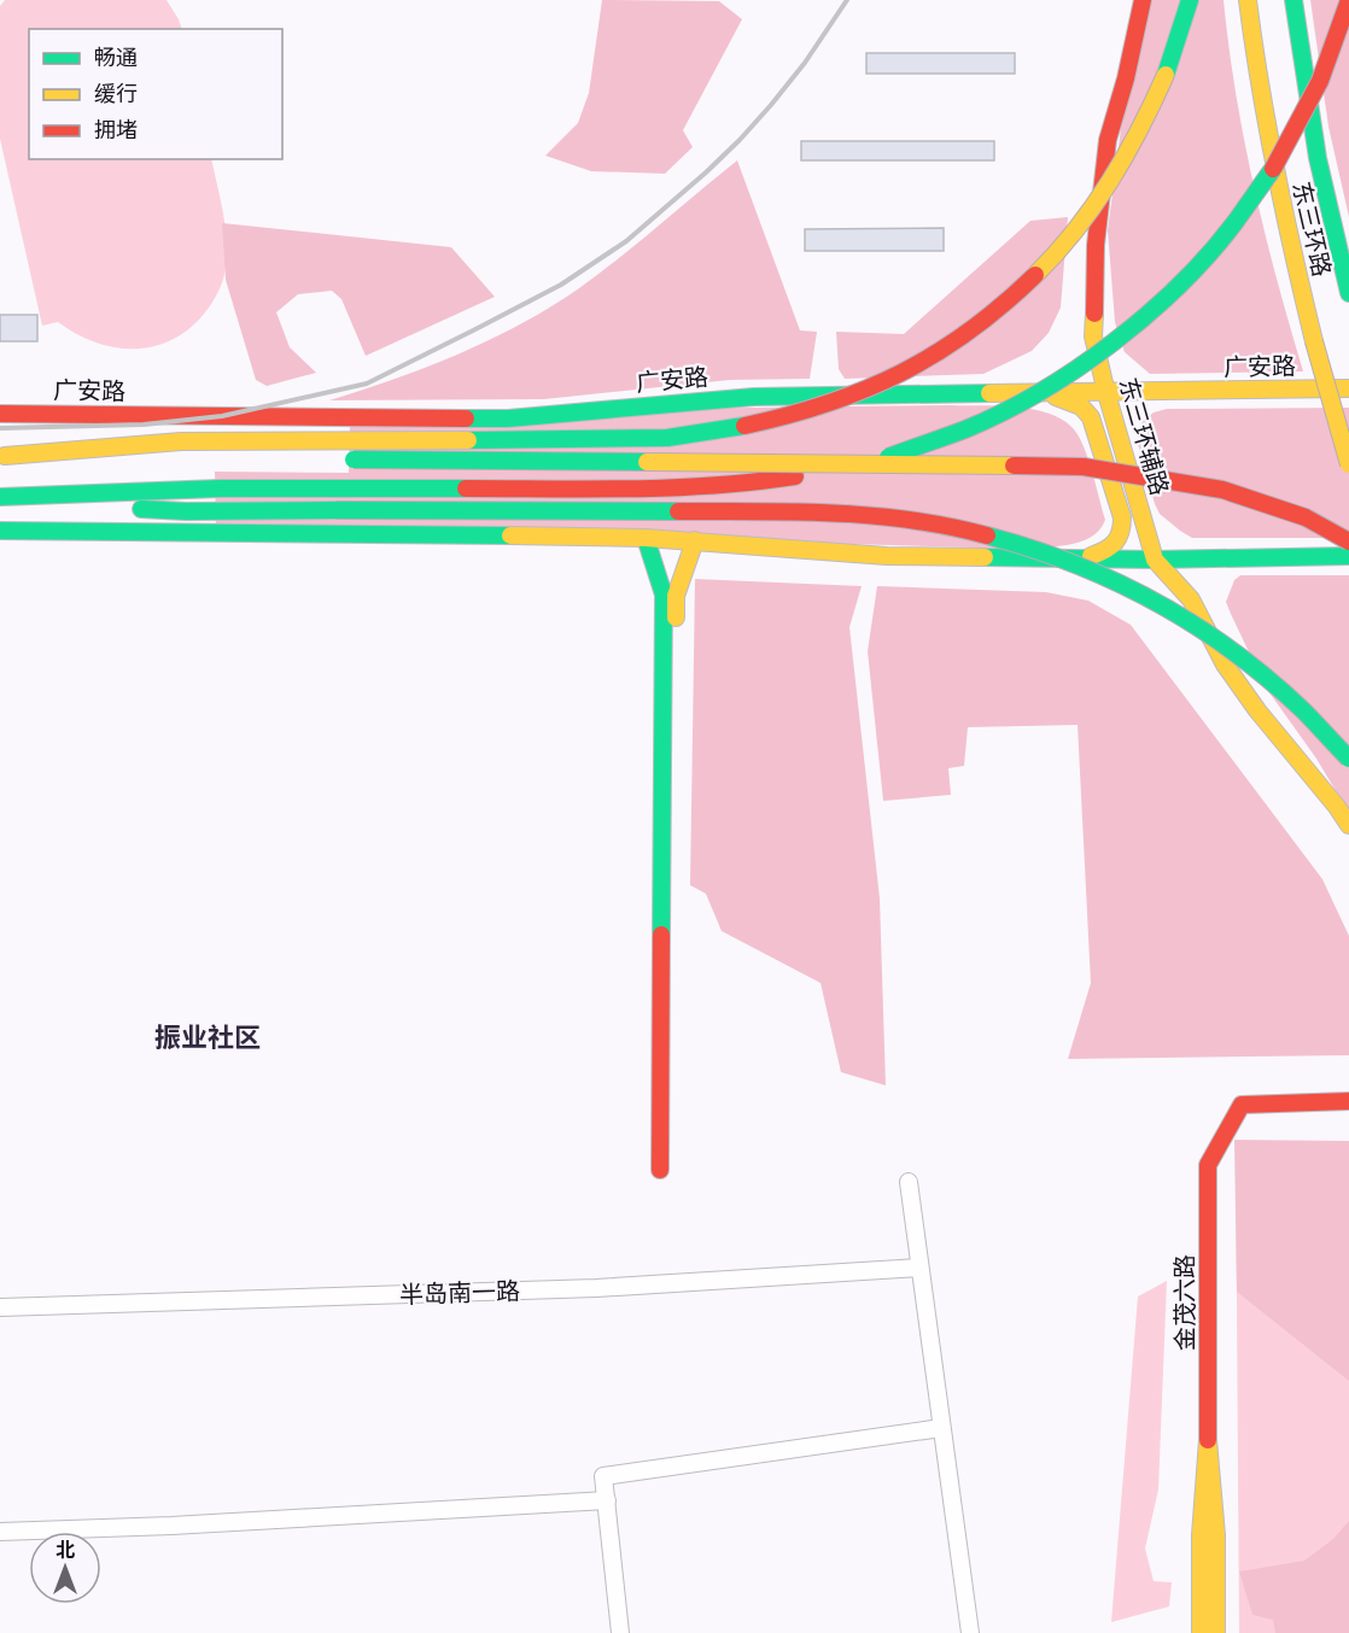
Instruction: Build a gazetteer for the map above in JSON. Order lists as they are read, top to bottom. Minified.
{"streets":{"main road":["东三环路","广安路","东三环辅路","金茂六路"],"street":["半岛南一路"]},"crossings":[["广安路","东三环辅路"]],"districts":["振业社区"],"legend":["畅通","缓行","拥堵"],"north":"top"}
